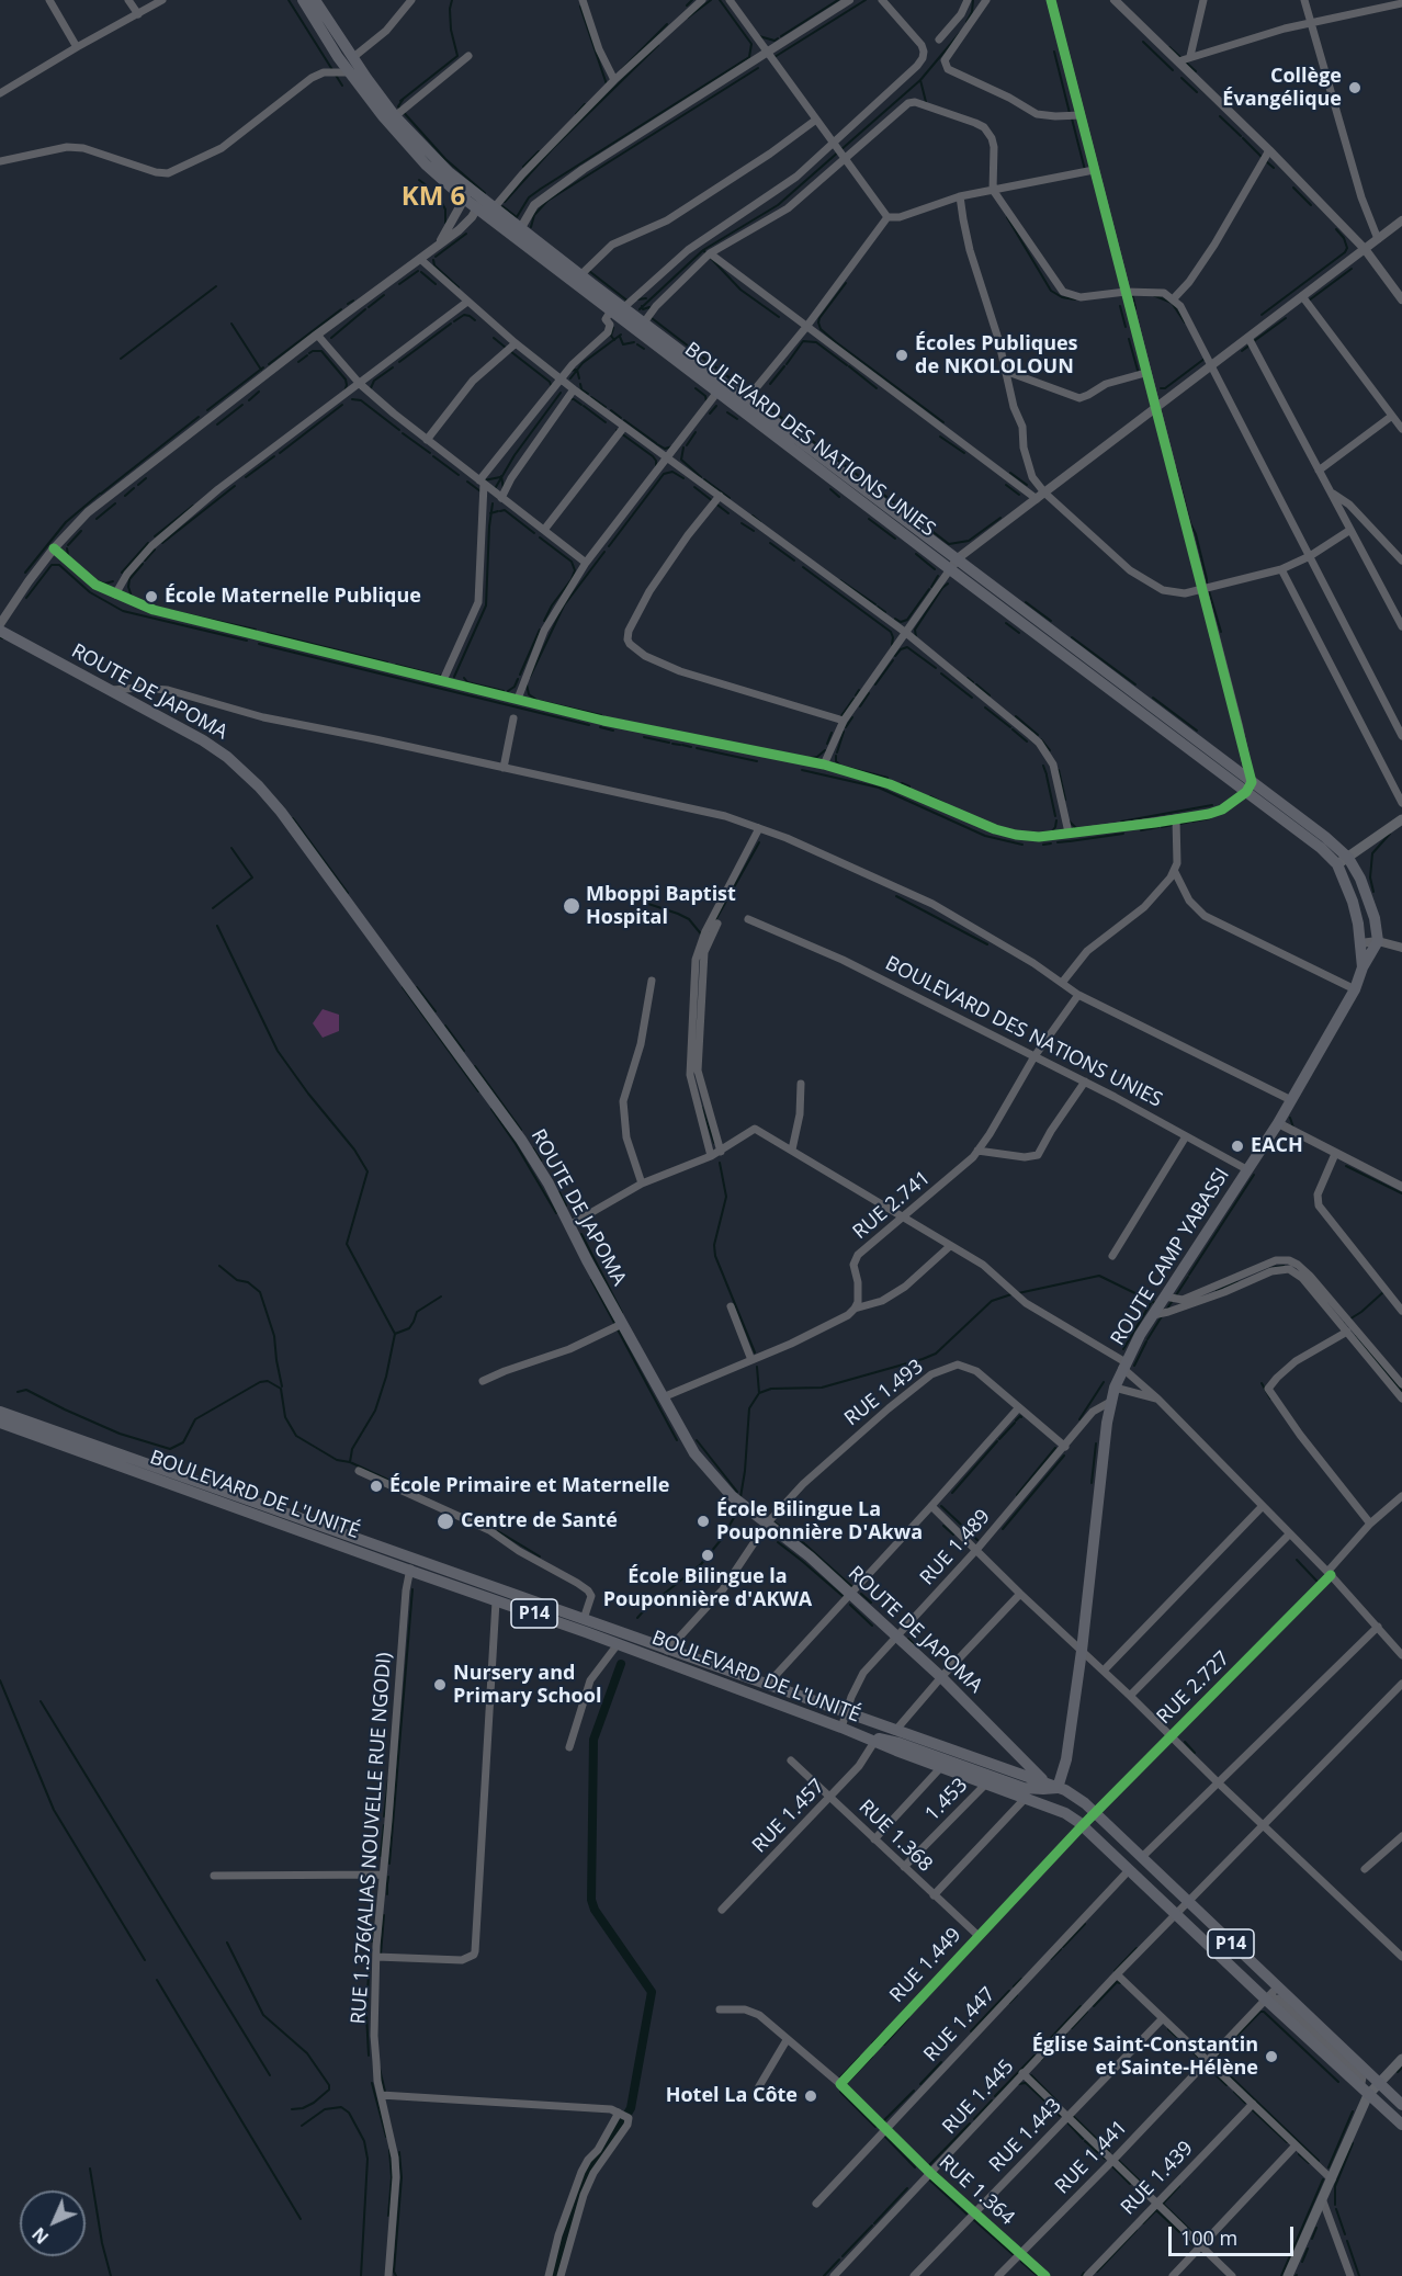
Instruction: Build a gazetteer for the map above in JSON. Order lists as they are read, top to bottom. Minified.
{"streets":{"main road":["BOULEVARD DES NATIONS UNIES","ROUTE DE JAPOMA","ROUTE CAMP YABASSI","BOULEVARD DE L'UNITÉ","P14"],"street":["RUE 2.741","RUE 1.493","RUE 1.489","RUE 2.727","1.453","RUE 1.457","RUE 1.368","RUE 1.376(ALIAS NOUVELLE RUE NGODI)","RUE 1.449","RUE 1.447","RUE 1.445","RUE 1.443","RUE 1.441","RUE 1.439","RUE 1.364"]},"crossings":[["BOULEVARD DES NATIONS UNIES","RUE 2.741"],["BOULEVARD DES NATIONS UNIES","ROUTE CAMP YABASSI"],["ROUTE DE JAPOMA","RUE 1.493"],["ROUTE DE JAPOMA","BOULEVARD DE L'UNITÉ"],["ROUTE DE JAPOMA","RUE 1.489"],["ROUTE CAMP YABASSI","BOULEVARD DE L'UNITÉ"],["ROUTE CAMP YABASSI","RUE 1.489"],["RUE 1.493","BOULEVARD DE L'UNITÉ"],["RUE 1.493","RUE 1.489"],["BOULEVARD DE L'UNITÉ","RUE 1.489"],["BOULEVARD DE L'UNITÉ","RUE 2.727"],["BOULEVARD DE L'UNITÉ","1.453"],["BOULEVARD DE L'UNITÉ","RUE 1.457"],["BOULEVARD DE L'UNITÉ","RUE 1.376(ALIAS NOUVELLE RUE NGODI)"],["BOULEVARD DE L'UNITÉ","RUE 1.449"],["BOULEVARD DE L'UNITÉ","RUE 1.447"],["BOULEVARD DE L'UNITÉ","RUE 1.445"],["BOULEVARD DE L'UNITÉ","RUE 1.441"],["RUE 2.727","RUE 1.449"],["1.453","RUE 1.368"],["RUE 1.457","RUE 1.368"],["RUE 1.368","RUE 1.449"],["RUE 1.447","RUE 1.364"],["RUE 1.445","RUE 1.364"],["RUE 1.443","RUE 1.364"],["RUE 1.441","RUE 1.364"]],"districts":["KM 6"],"places":["Collège Évangélique","Écoles Publiques de NKOLOLOUN","École Maternelle Publique","Mboppi Baptist Hospital","EACH","École Primaire et Maternelle","Centre de Santé","École Bilingue La Pouponnière D'Akwa","École Bilingue la Pouponnière d'AKWA","Nursery and Primary School","Église Saint-Constantin et Sainte-Hélène","Hotel La Côte"],"scale_bar":"100 m","north":"bottom left"}
